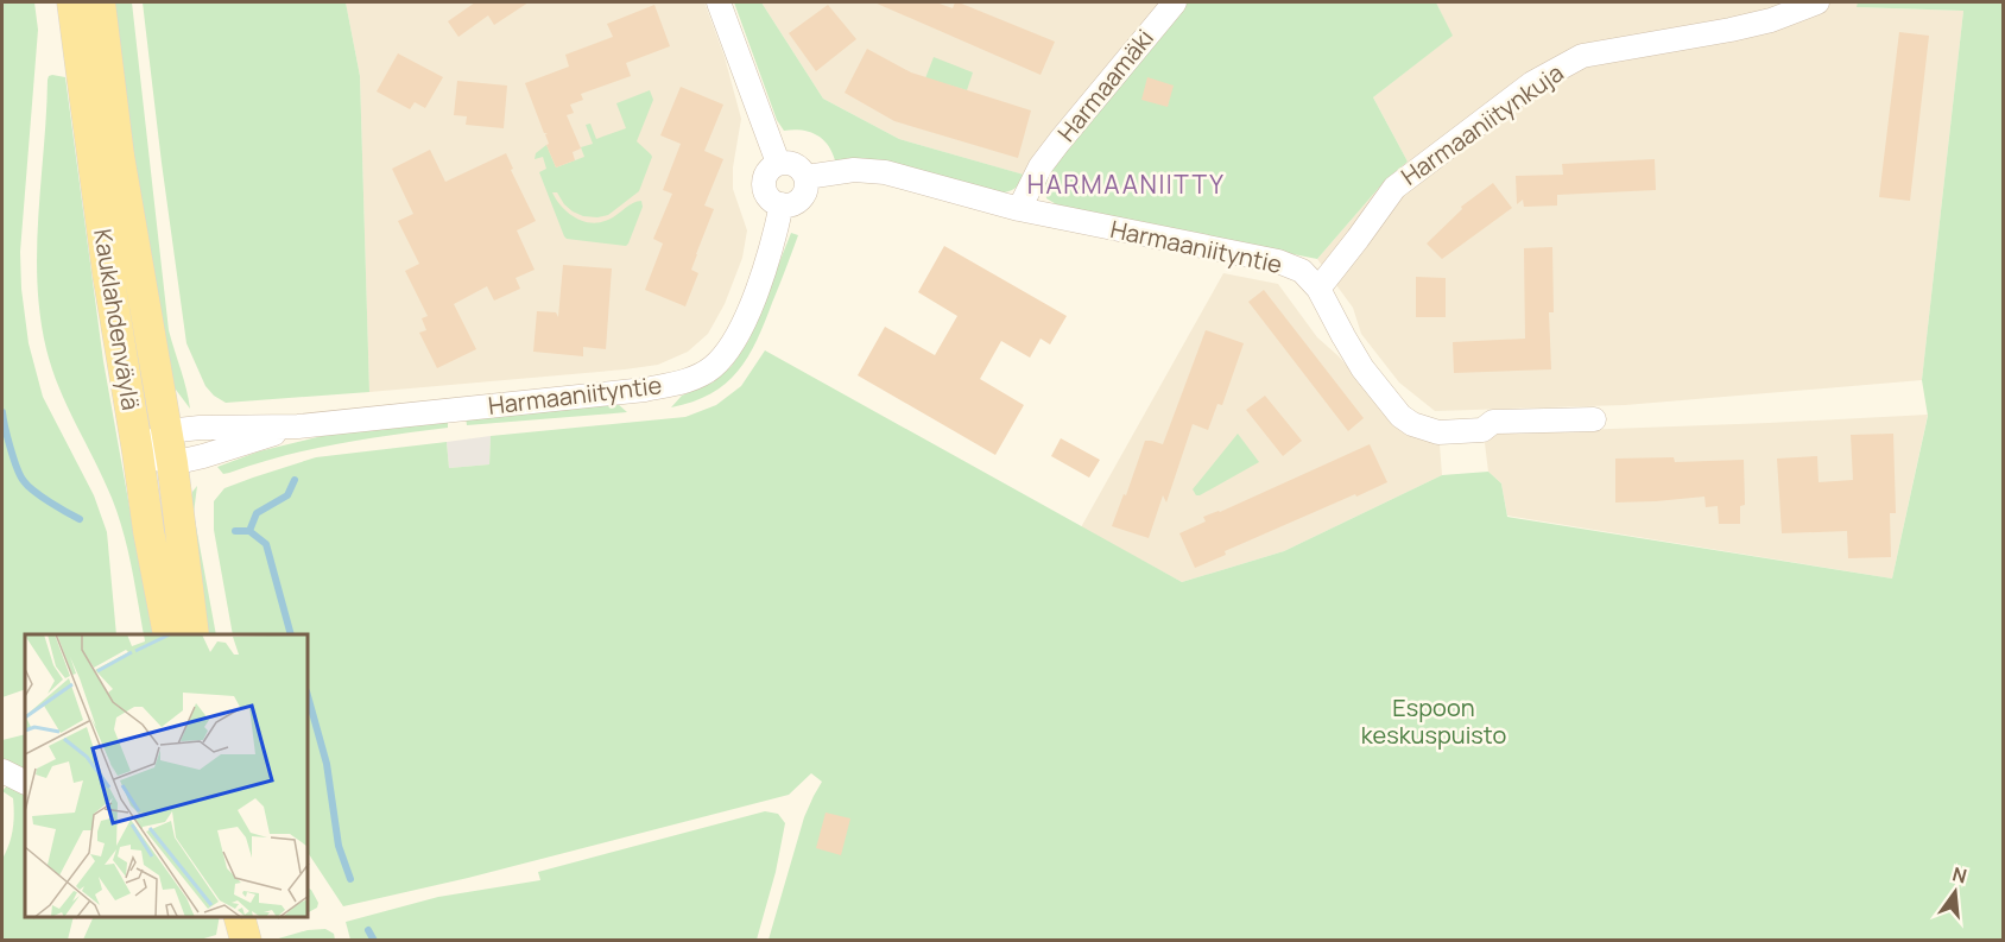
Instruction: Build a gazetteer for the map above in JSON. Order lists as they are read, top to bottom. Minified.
{"streets":{"main road":["Kauklahdenväylä"],"street":["Harmaamäki","Harmaaniitynkuja","Harmaaniityntie"]},"crossings":[["Harmaamäki","Harmaaniityntie"],["Harmaaniitynkuja","Harmaaniityntie"],["Harmaaniityntie","Kauklahdenväylä"]],"districts":["HARMAANIITTY"],"parks":["Espoon keskuspuisto"],"north":"top"}
